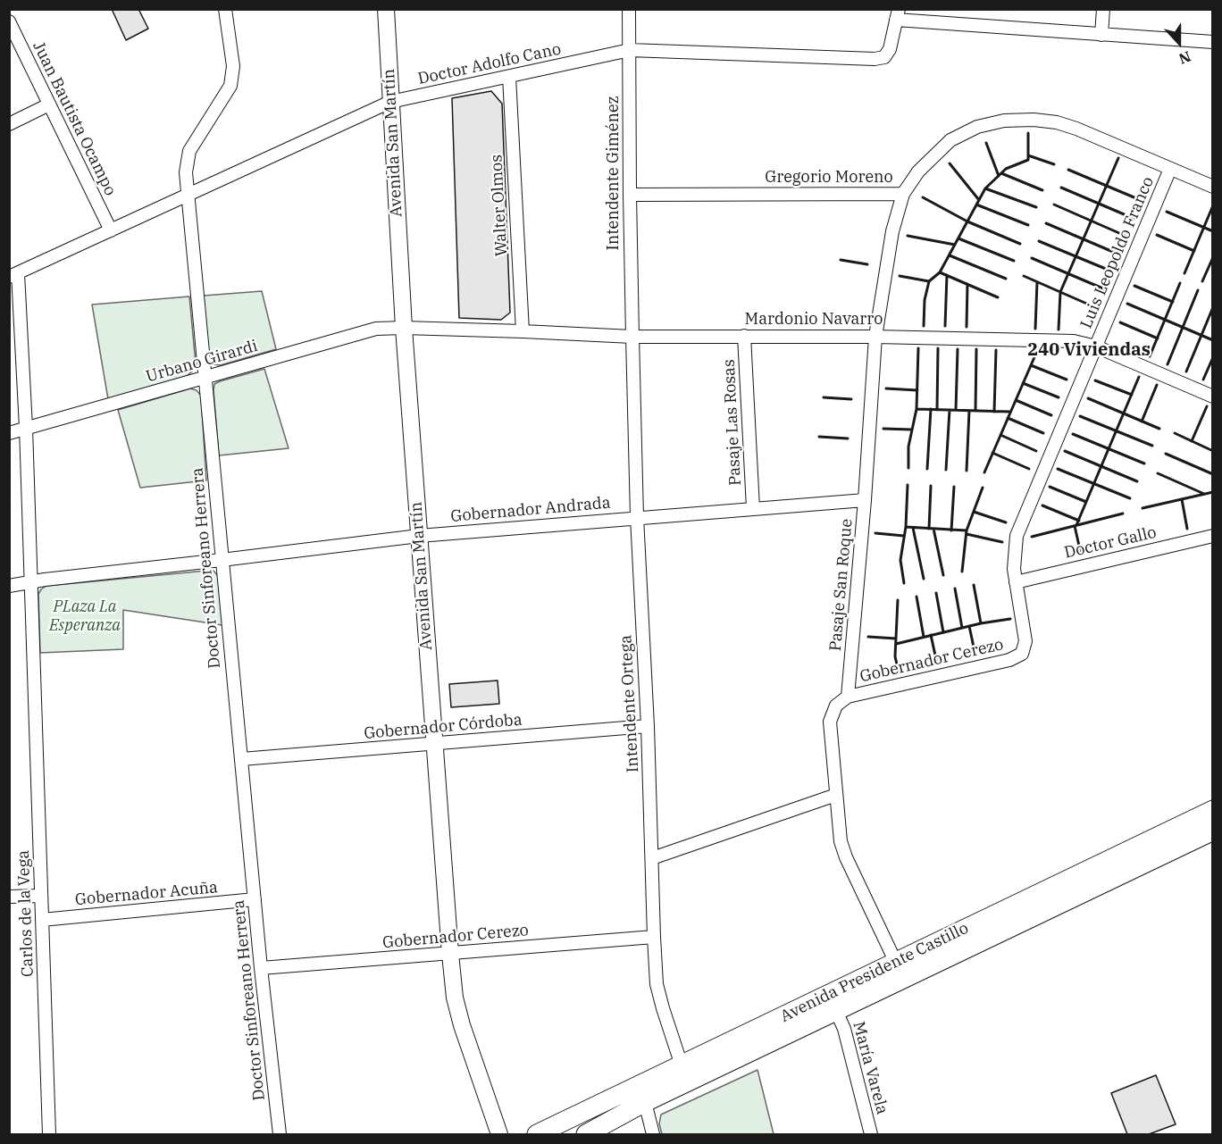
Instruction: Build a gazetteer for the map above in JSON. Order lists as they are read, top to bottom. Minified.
{"streets":{"main road":["Avenida San Martín","Avenida Presidente Castillo"],"street":["Doctor Adolfo Cano","Juan Bautista Ocampo","Intendente Giménez","Gregorio Moreno","Walter Olmos","Luis Leopoldo Franco","Mardonio Navarro","Urbano Girardi","Pasaje Las Rosas","Gobernador Andrada","Doctor Gallo","Doctor Sinforeano Herrera","Pasaje San Roque","Gobernador Cerezo","Intendente Ortega","Gobernador Córdoba","Gobernador Acuña","Carlos de la Vega","María Varela"]},"crossings":[["Doctor Adolfo Cano","Juan Bautista Ocampo"],["Doctor Adolfo Cano","Avenida San Martín"],["Doctor Adolfo Cano","Intendente Giménez"],["Doctor Adolfo Cano","Walter Olmos"],["Doctor Adolfo Cano","Doctor Sinforeano Herrera"],["Doctor Adolfo Cano","Carlos de la Vega"],["Avenida San Martín","Mardonio Navarro"],["Avenida San Martín","Urbano Girardi"],["Avenida San Martín","Gobernador Andrada"],["Avenida San Martín","Gobernador Cerezo"],["Avenida San Martín","Gobernador Córdoba"],["Intendente Giménez","Gregorio Moreno"],["Intendente Giménez","Mardonio Navarro"],["Intendente Giménez","Intendente Ortega"],["Gregorio Moreno","Luis Leopoldo Franco"],["Gregorio Moreno","Pasaje San Roque"],["Walter Olmos","Mardonio Navarro"],["Luis Leopoldo Franco","Mardonio Navarro"],["Luis Leopoldo Franco","Doctor Gallo"],["Luis Leopoldo Franco","Gobernador Cerezo"],["Mardonio Navarro","Urbano Girardi"],["Mardonio Navarro","Pasaje Las Rosas"],["Mardonio Navarro","Pasaje San Roque"],["Mardonio Navarro","Intendente Ortega"],["Urbano Girardi","Doctor Sinforeano Herrera"],["Urbano Girardi","Carlos de la Vega"],["Pasaje Las Rosas","Gobernador Andrada"],["Gobernador Andrada","Doctor Sinforeano Herrera"],["Gobernador Andrada","Pasaje San Roque"],["Gobernador Andrada","Intendente Ortega"],["Gobernador Andrada","Carlos de la Vega"],["Doctor Sinforeano Herrera","Gobernador Cerezo"],["Doctor Sinforeano Herrera","Gobernador Córdoba"],["Doctor Sinforeano Herrera","Gobernador Acuña"],["Pasaje San Roque","Gobernador Cerezo"],["Gobernador Cerezo","Intendente Ortega"],["Intendente Ortega","Gobernador Córdoba"],["Intendente Ortega","Avenida Presidente Castillo"],["Gobernador Acuña","Carlos de la Vega"],["Avenida Presidente Castillo","María Varela"]],"districts":["240 Viviendas"],"parks":["PLaza La Esperanza"],"north":"bottom"}
